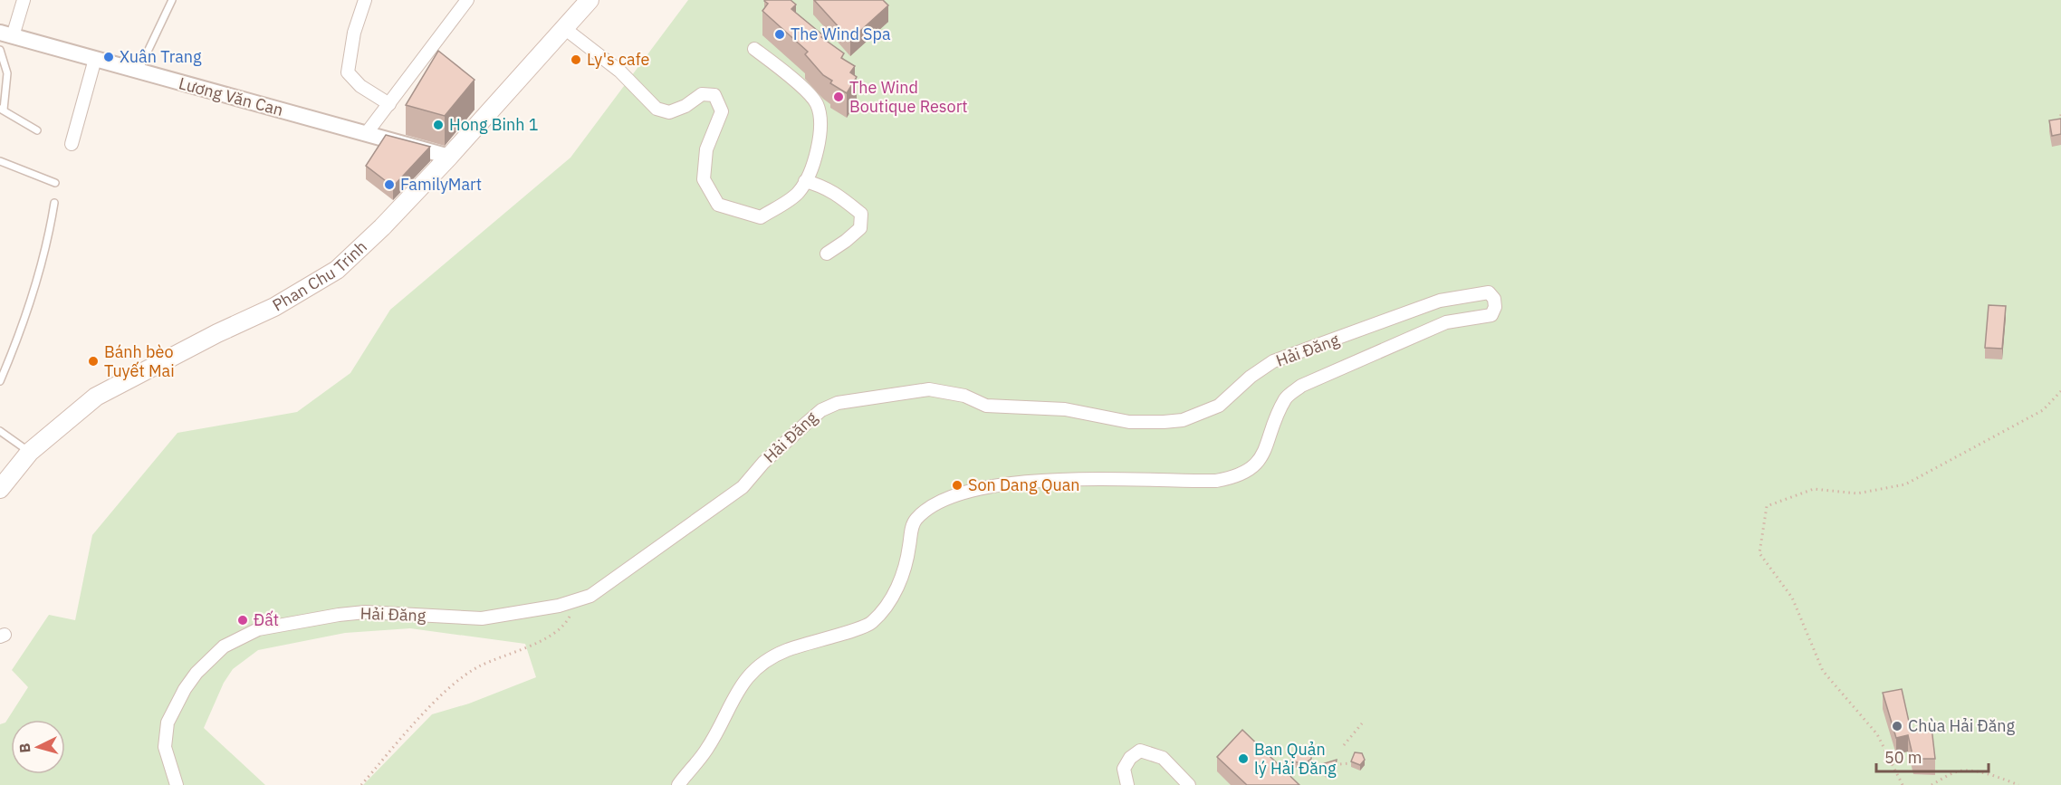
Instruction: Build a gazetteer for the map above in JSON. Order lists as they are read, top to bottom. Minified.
{"streets":{"main road":["Phan Chu Trinh"],"street":["Lương Văn Can","Hải Đăng"]},"crossings":[["Lương Văn Can","Phan Chu Trinh"]],"places":["The Wind Spa","Xuân Trang","Ly's cafe","The Wind Boutique Resort","Hong Binh 1","FamilyMart","Bánh bèo Tuyết Mai","Son Dang Quan","Đất","Chùa Hải Đăng","Ban Quản lý Hải Đăng"],"scale_bar":"50 m","north":"left"}
